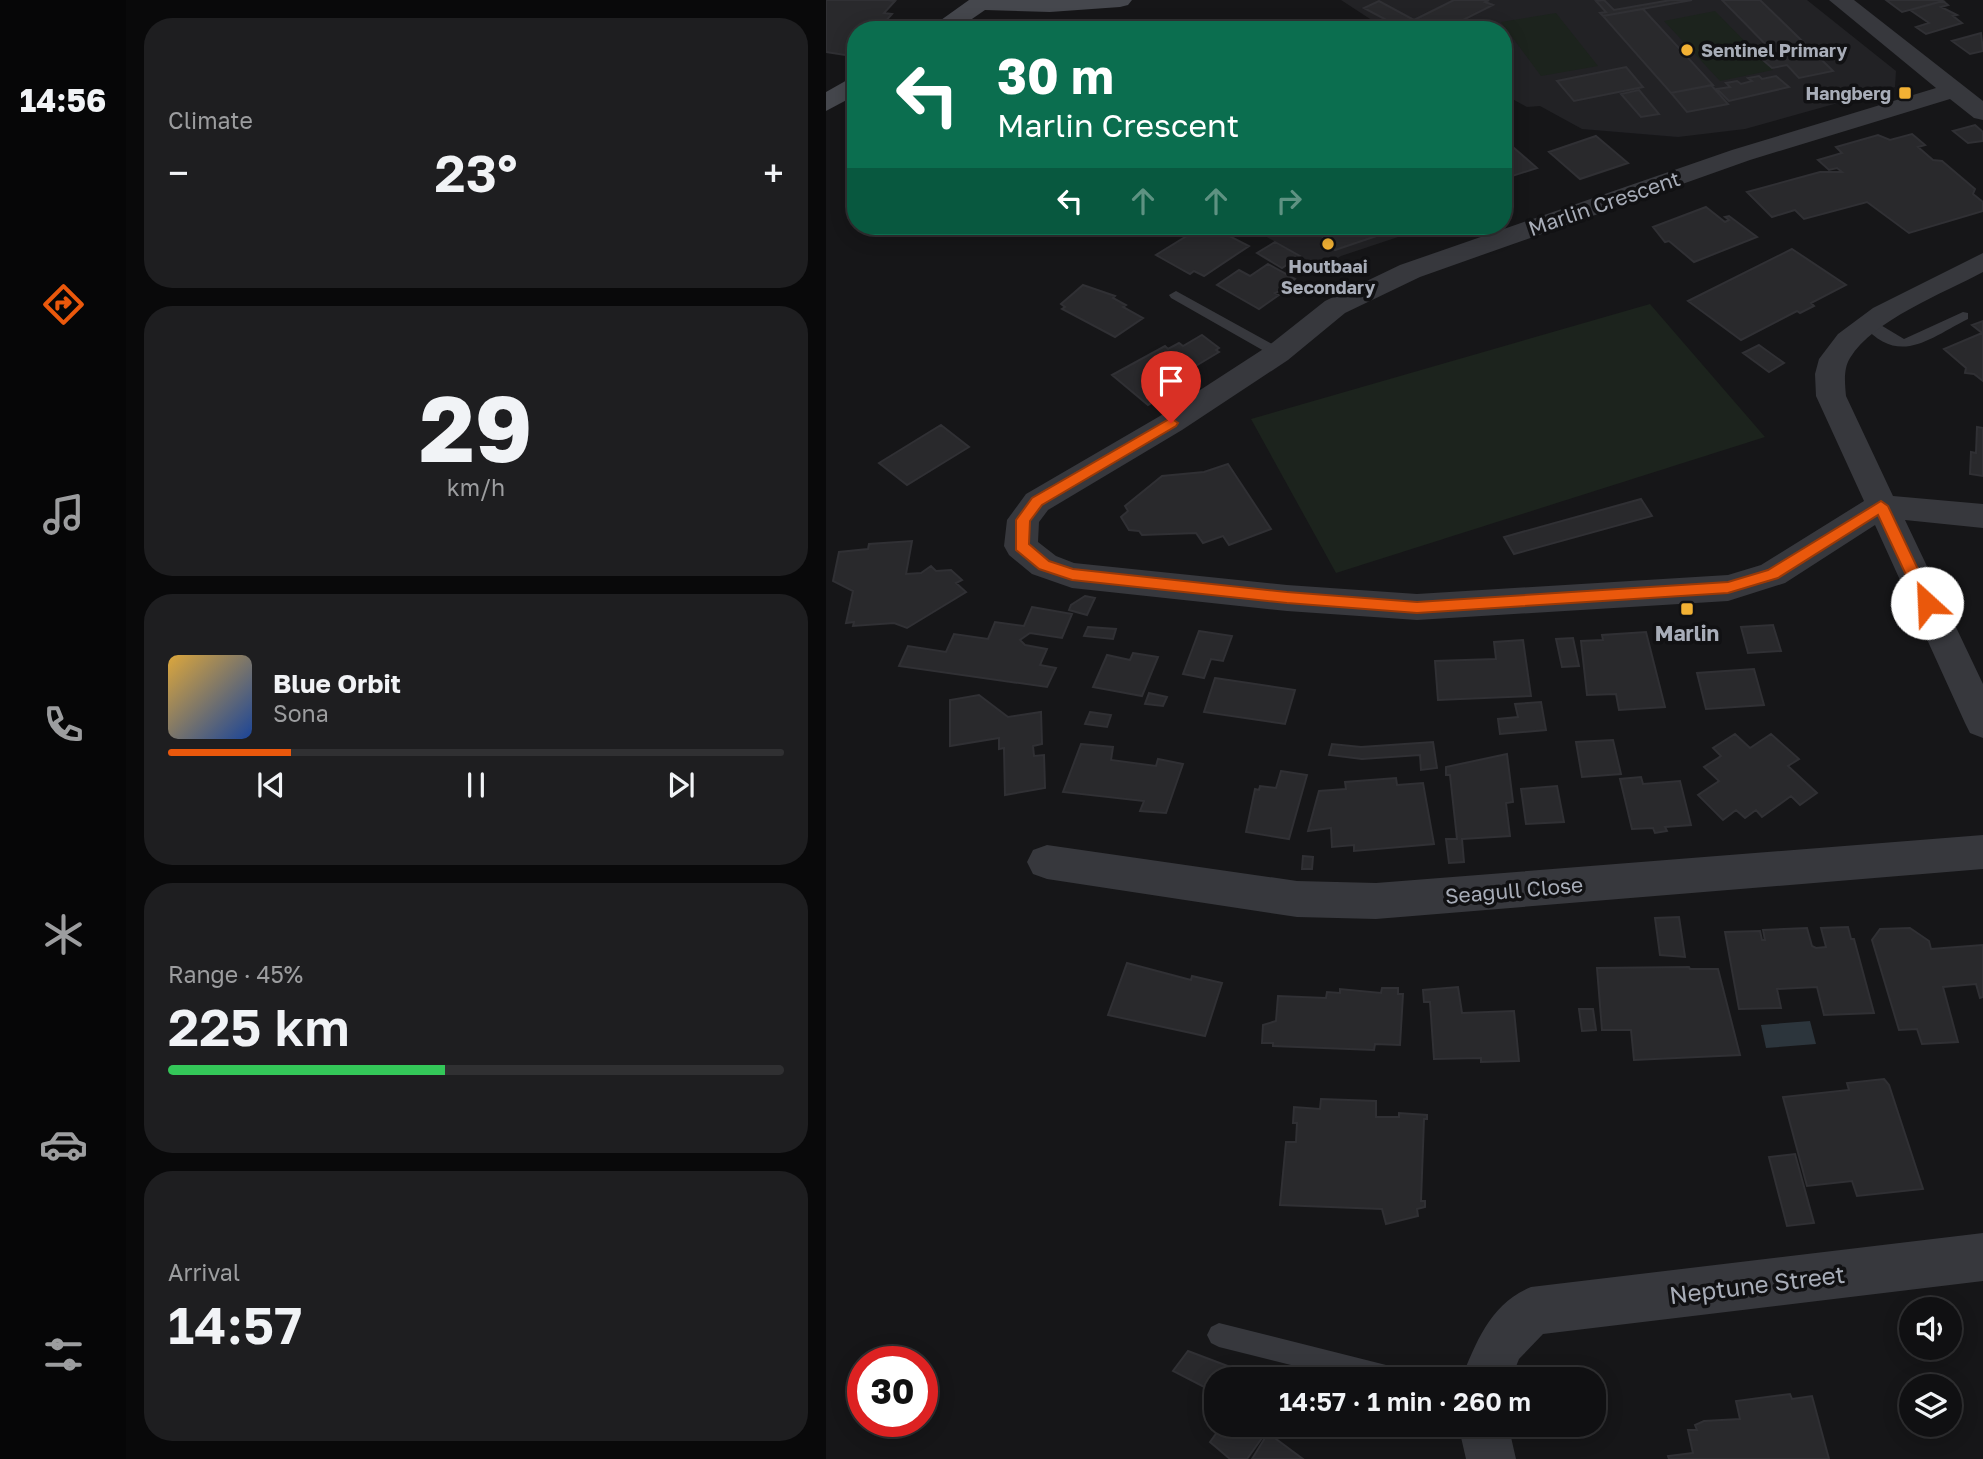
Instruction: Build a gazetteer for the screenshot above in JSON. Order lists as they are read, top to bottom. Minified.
{"streets":{"street":["Marlin Crescent","Seagull Close","Neptune Street"]},"places":{"other":["Sentinel Primary","Houtbaai Secondary"],"transit":["Hangberg","Marlin"]},"page":{"tabs":"14:56","tile":["Climate",["29","km/h"],["Range · 45%","225 km"],["Arrival","14:57"]],"turn":["30 m","Marlin Crescent"],"heat":["−","23°","+"],"song":["Blue Orbit","Sona"],"limit":"30","trip":"14:57 · 1 min · 260 m"}}
